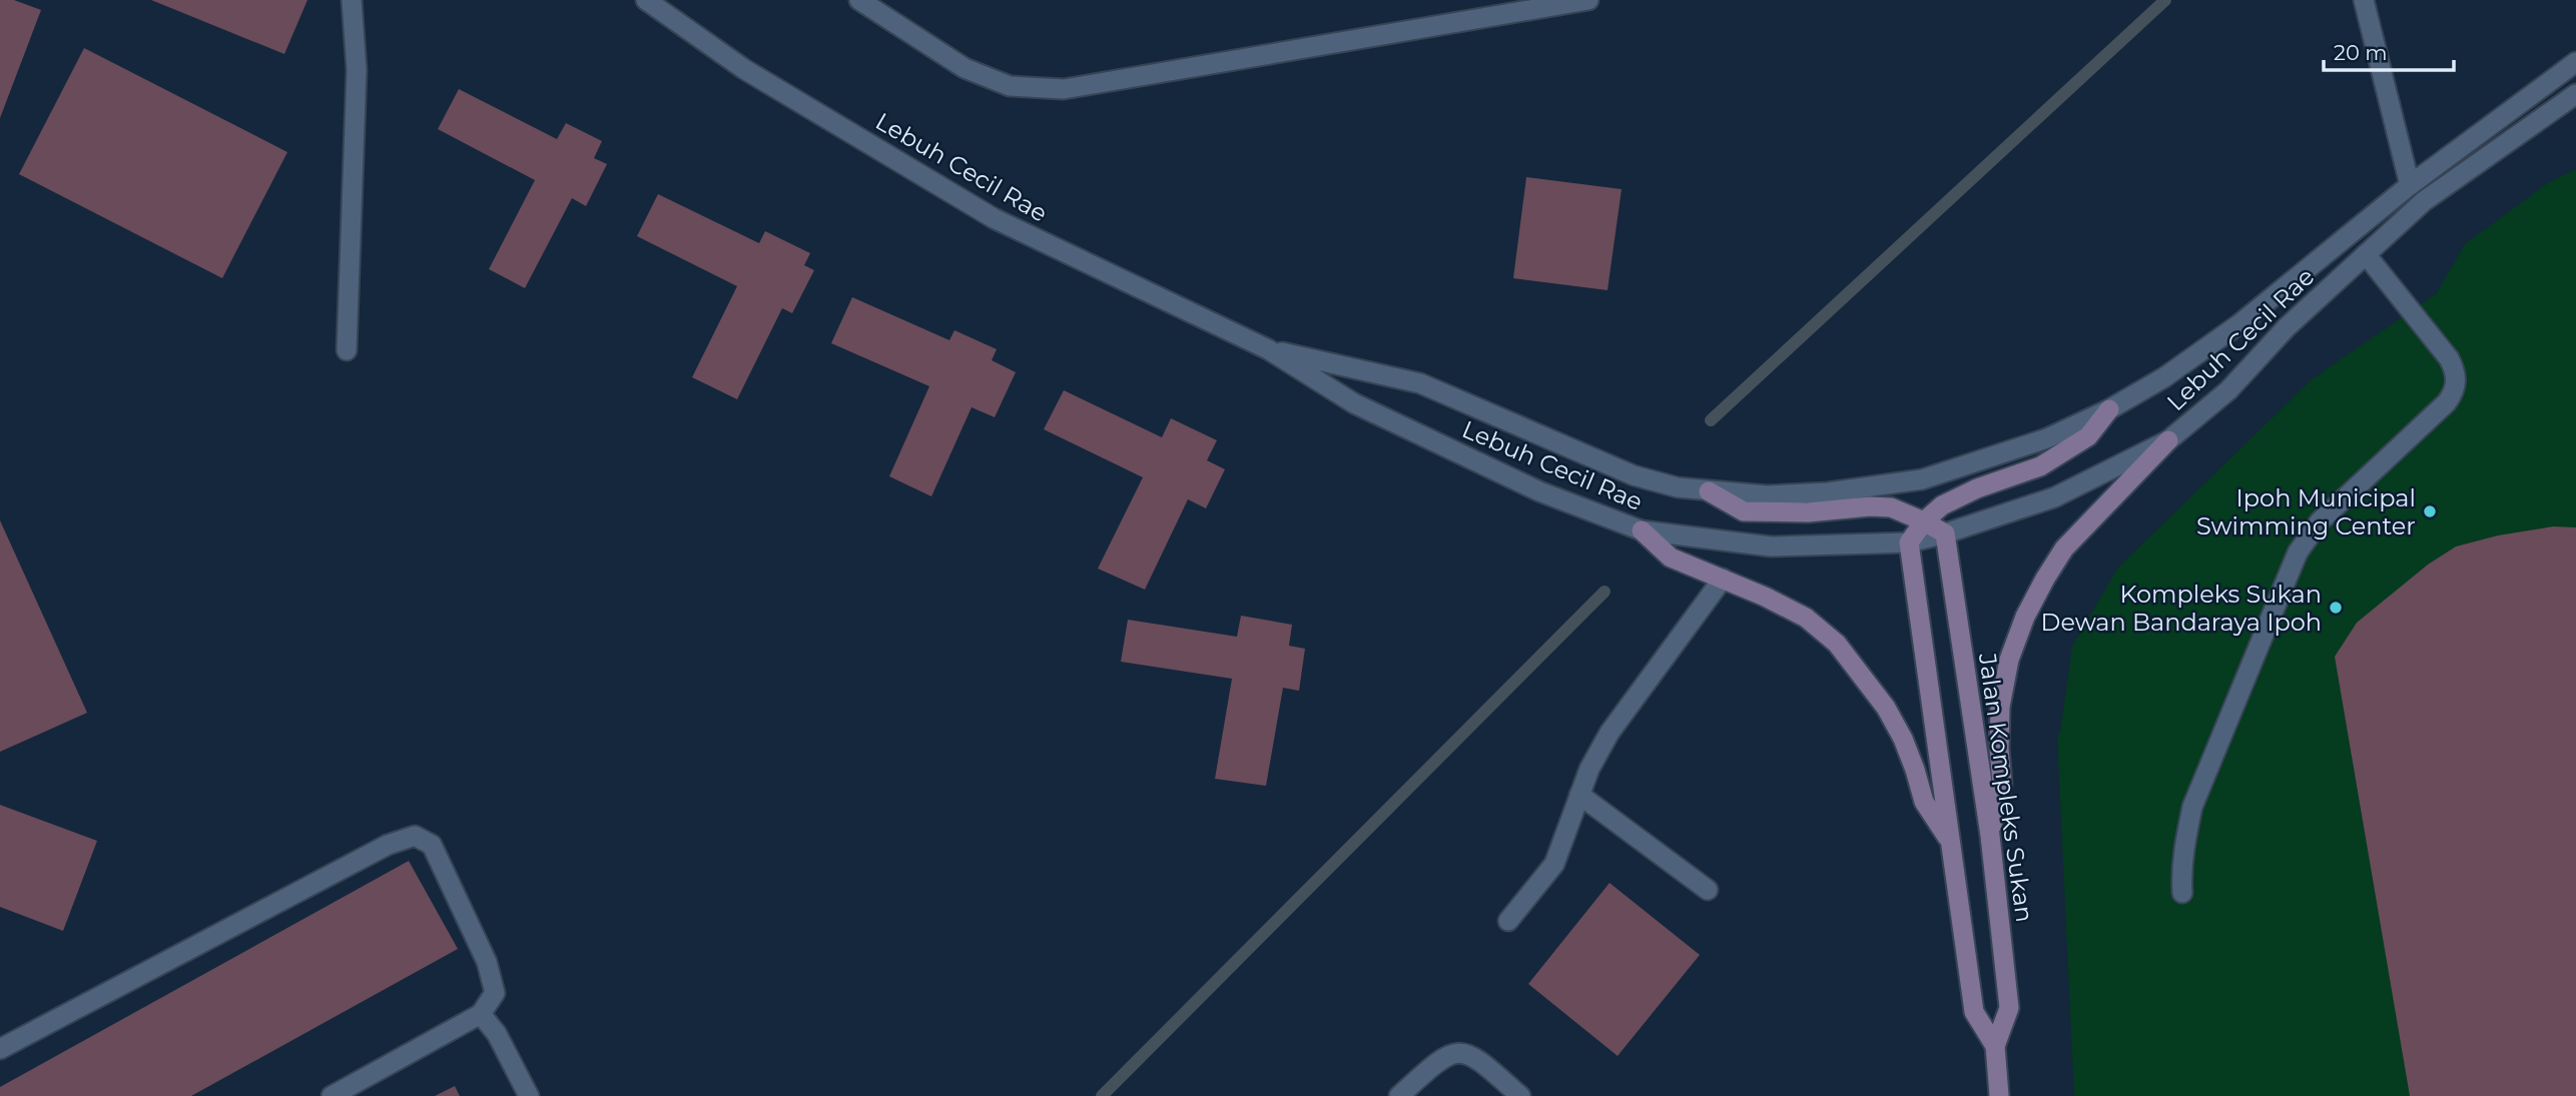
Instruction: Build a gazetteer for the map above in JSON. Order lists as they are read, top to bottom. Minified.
{"streets":{"main road":["Jalan Kompleks Sukan"],"street":["Lebuh Cecil Rae"]},"crossings":[["Lebuh Cecil Rae","Jalan Kompleks Sukan"]],"places":["Ipoh Municipal Swimming Center","Kompleks Sukan Dewan Bandaraya Ipoh"],"scale_bar":"20 m"}
